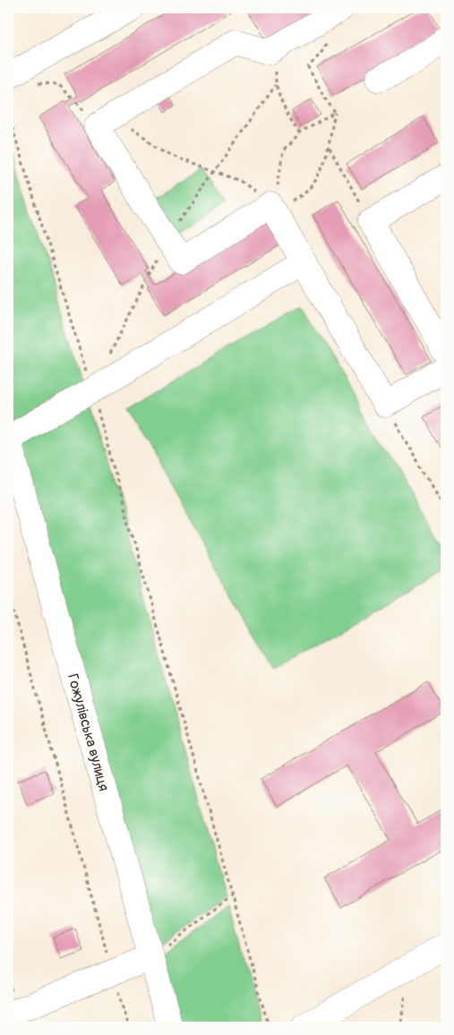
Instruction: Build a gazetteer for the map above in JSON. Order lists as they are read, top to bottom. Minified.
{"streets":{"street":["Гожулівська вулиця"]}}
